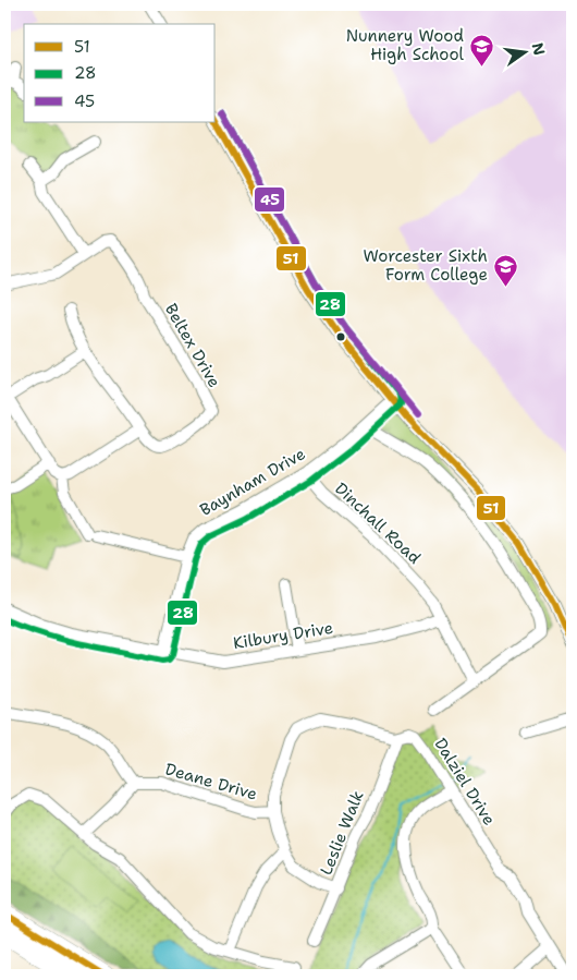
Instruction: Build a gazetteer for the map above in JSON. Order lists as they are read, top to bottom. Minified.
{"streets":{"street":["Beltex Drive","Baynham Drive","Dinchall Road","Kilbury Drive","Deane Drive","Dalziel Drive","Leslie Walk"]},"crossings":[["Baynham Drive","Dinchall Road"],["Baynham Drive","Kilbury Drive"],["Dinchall Road","Kilbury Drive"],["Deane Drive","Dalziel Drive"],["Dalziel Drive","Leslie Walk"]],"places":{"school or university":["Nunnery Wood High School","Worcester Sixth Form College"]},"lines":["transit line 28","transit line 45","transit line 51"],"legend":["51","28","45"],"north":"right"}
